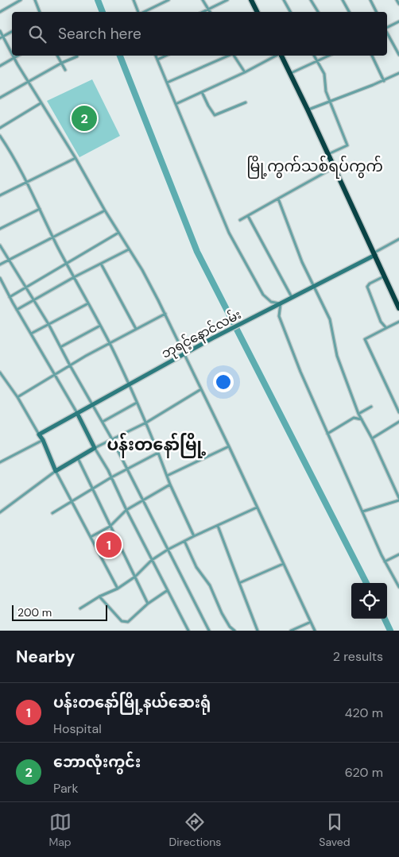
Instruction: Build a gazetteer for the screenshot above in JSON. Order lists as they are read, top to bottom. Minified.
{"streets":{"street":["ဘုရင့်နောင်လမ်း"]},"districts":["မြို့ကွက်သစ်ရပ်ကွက်","ပန်းတနော်မြို့"],"scale_bar":"200 m","page":{"search":"Search here","pins":["2","1"],"scale":"200 m","heading":["Nearby","2 results"],"list":[{"mark":"1","name":"ပန်းတနော်မြို့နယ်ဆေးရုံ","note":"Hospital","value":"420 m"},{"mark":"2","name":"ဘောလုံးကွင်း","note":"Park","value":"620 m"}],"nav":["Map","Directions","Saved"]}}
